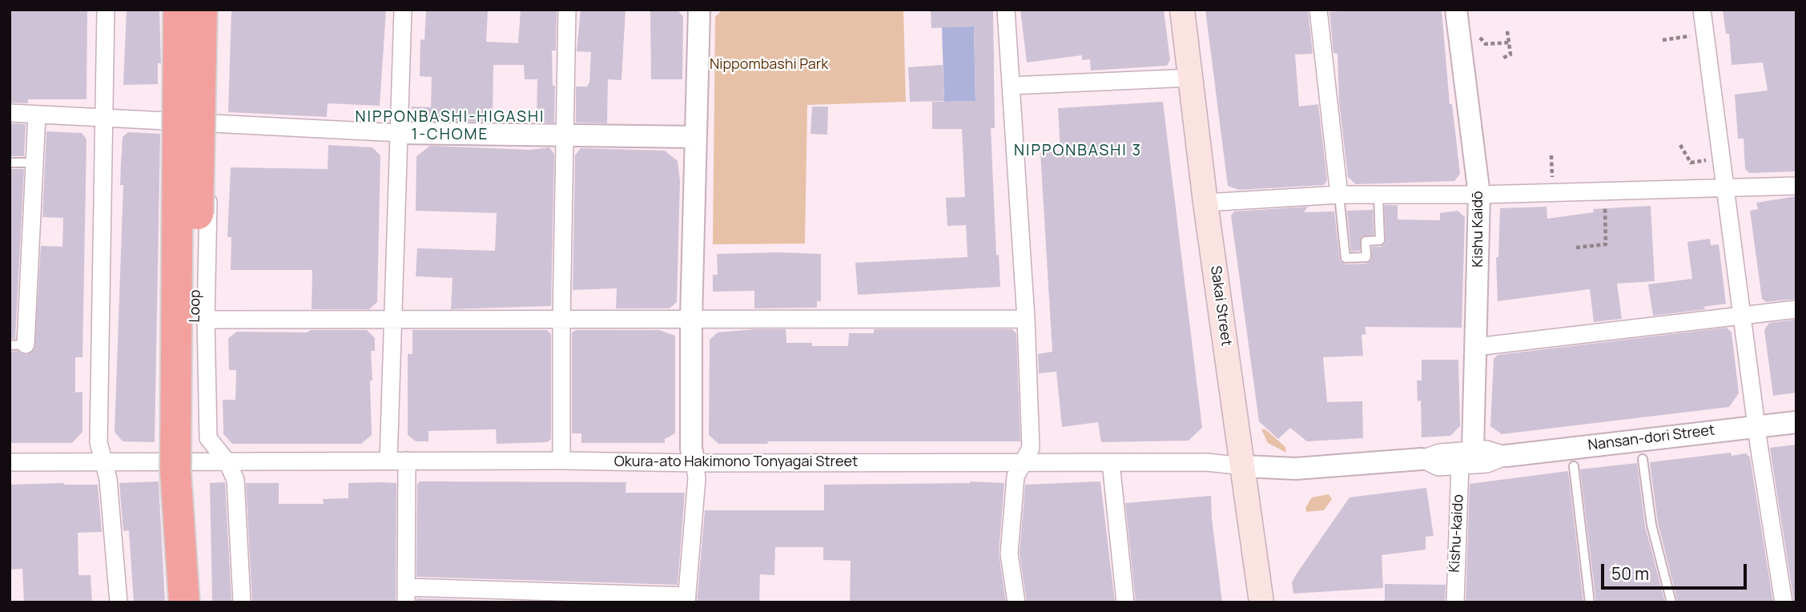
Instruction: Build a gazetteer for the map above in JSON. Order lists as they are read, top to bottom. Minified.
{"streets":{"highway":["Loop"],"main road":["Sakai Street"],"street":["Kishu Kaidō","Nansan-dori Street","Okura-ato Hakimono Tonyagai Street","Kishu-kaido"]},"crossings":[["Kishu Kaidō","Kishu-kaido"],["Sakai Street","Okura-ato Hakimono Tonyagai Street"]],"districts":["NIPPONBASHI-HIGASHI 1-CHOME","NIPPONBASHI 3"],"parks":["Nippombashi Park"],"scale_bar":"50 m"}
